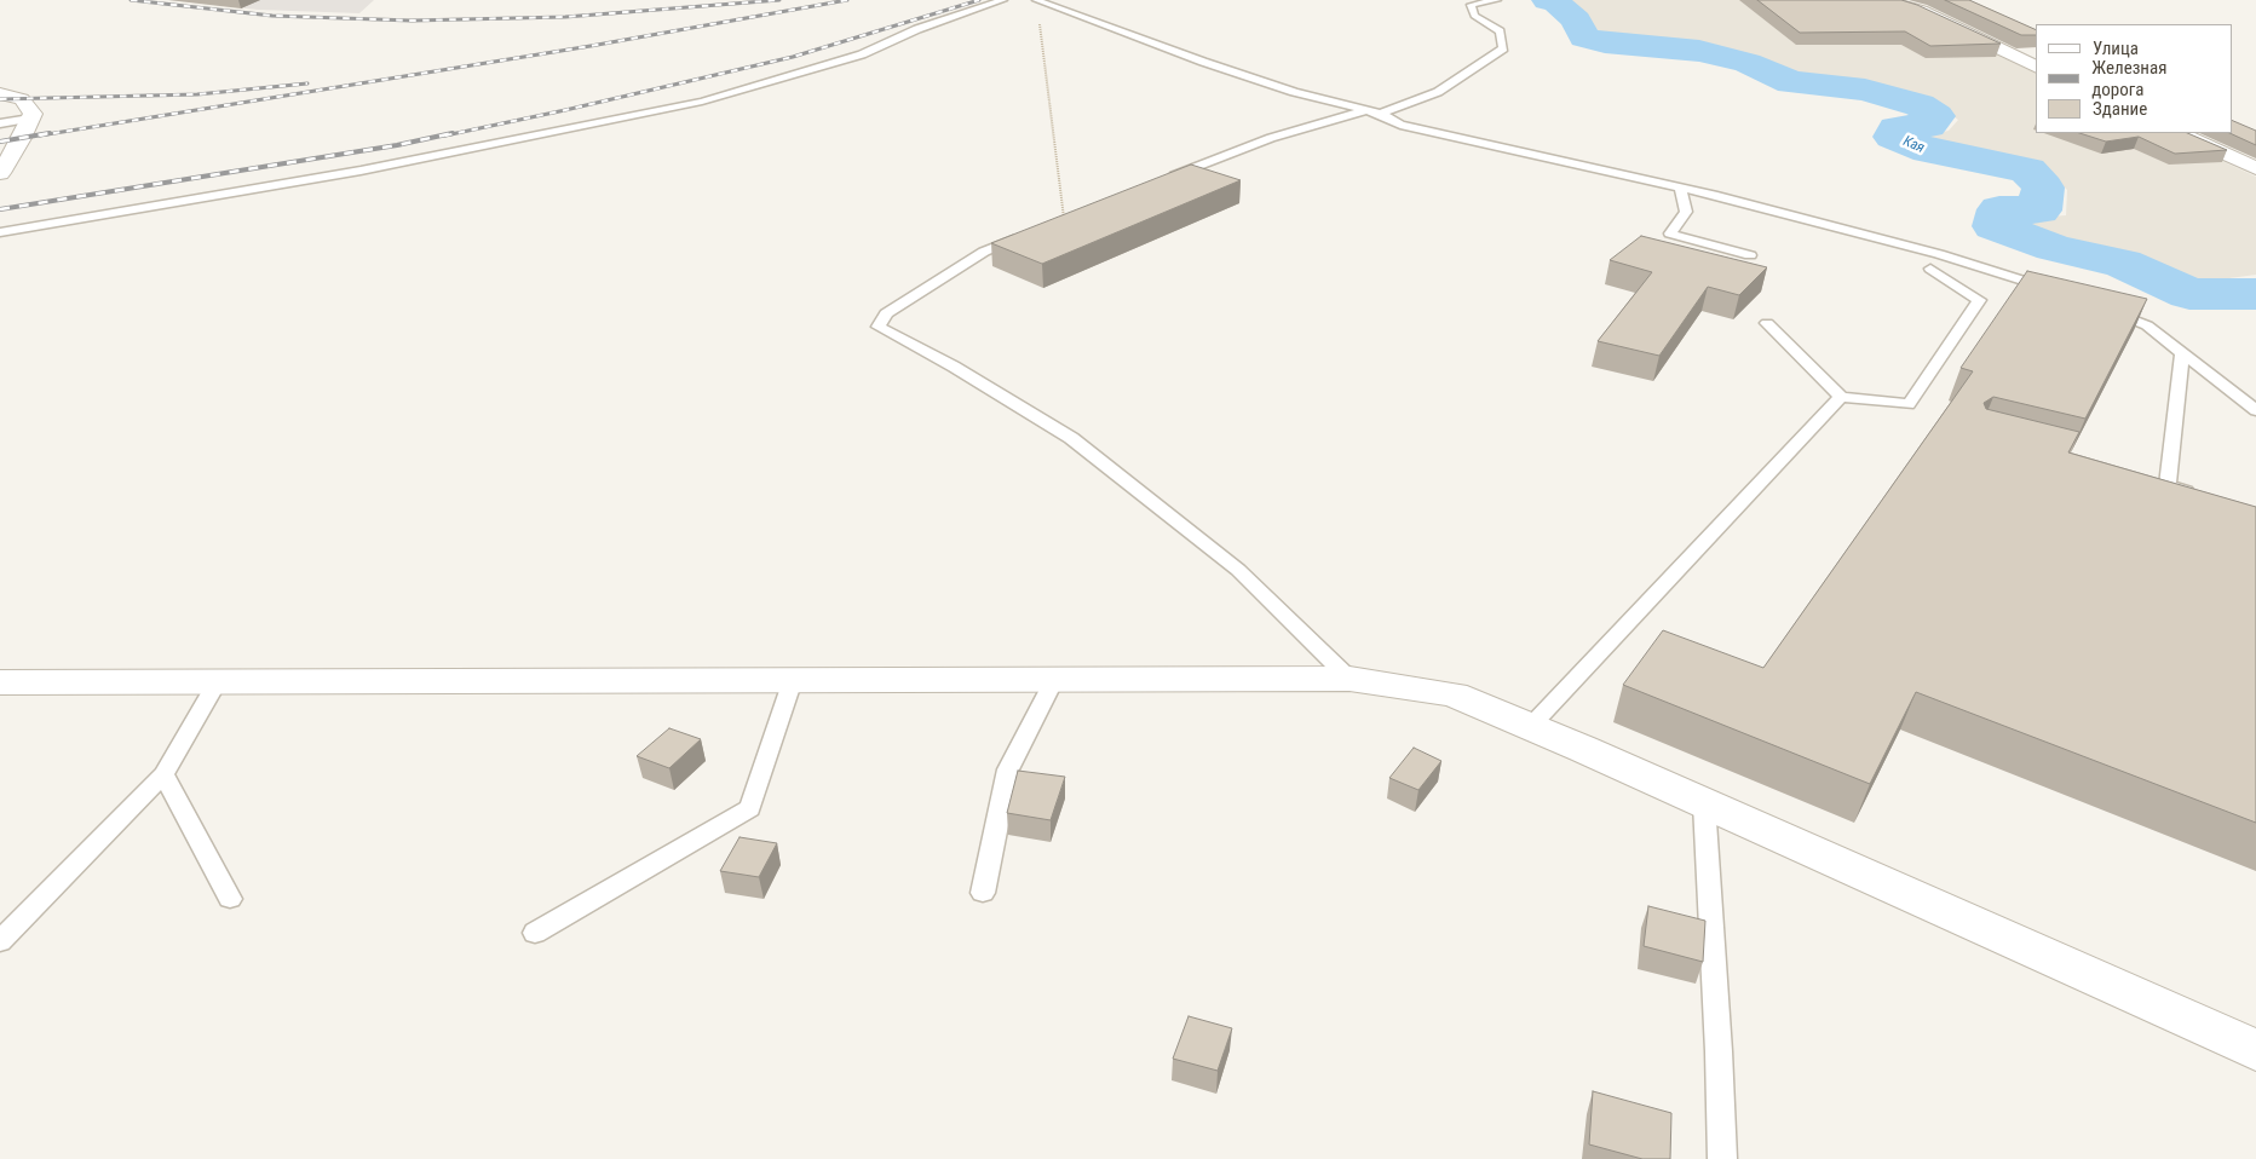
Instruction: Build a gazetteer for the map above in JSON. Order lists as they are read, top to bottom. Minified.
{"water":["Кая"],"legend":["Улица","Железная дорога","Здание"]}
